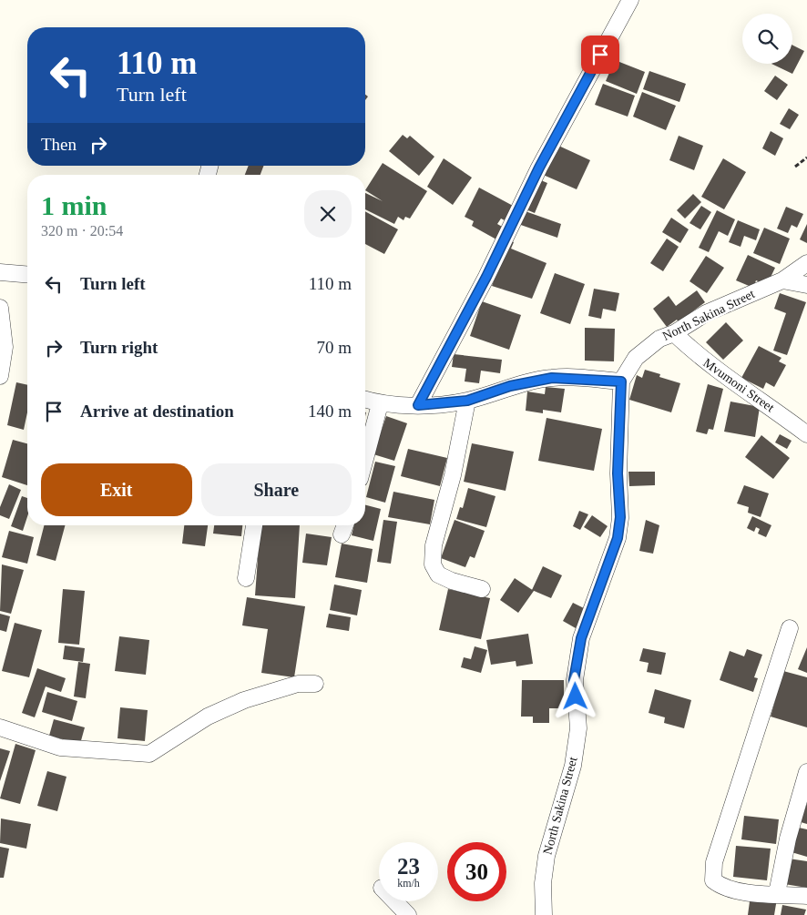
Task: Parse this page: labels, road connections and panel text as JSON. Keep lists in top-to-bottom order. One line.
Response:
{"streets":{"street":["North Sakina Street","Mvumoni Street"]},"crossings":[["North Sakina Street","Mvumoni Street"]],"page":{"turn":["110 m","Turn left"],"then":"Then","heading":["1 min","320 m · 20:54"],"list":[{"name":"Turn left","value":"110 m"},{"name":"Turn right","value":"70 m"},{"name":"Arrive at destination","value":"140 m"}],"buttons":["Exit","Share"],"speed":"23 km/h","limit":"30"}}
